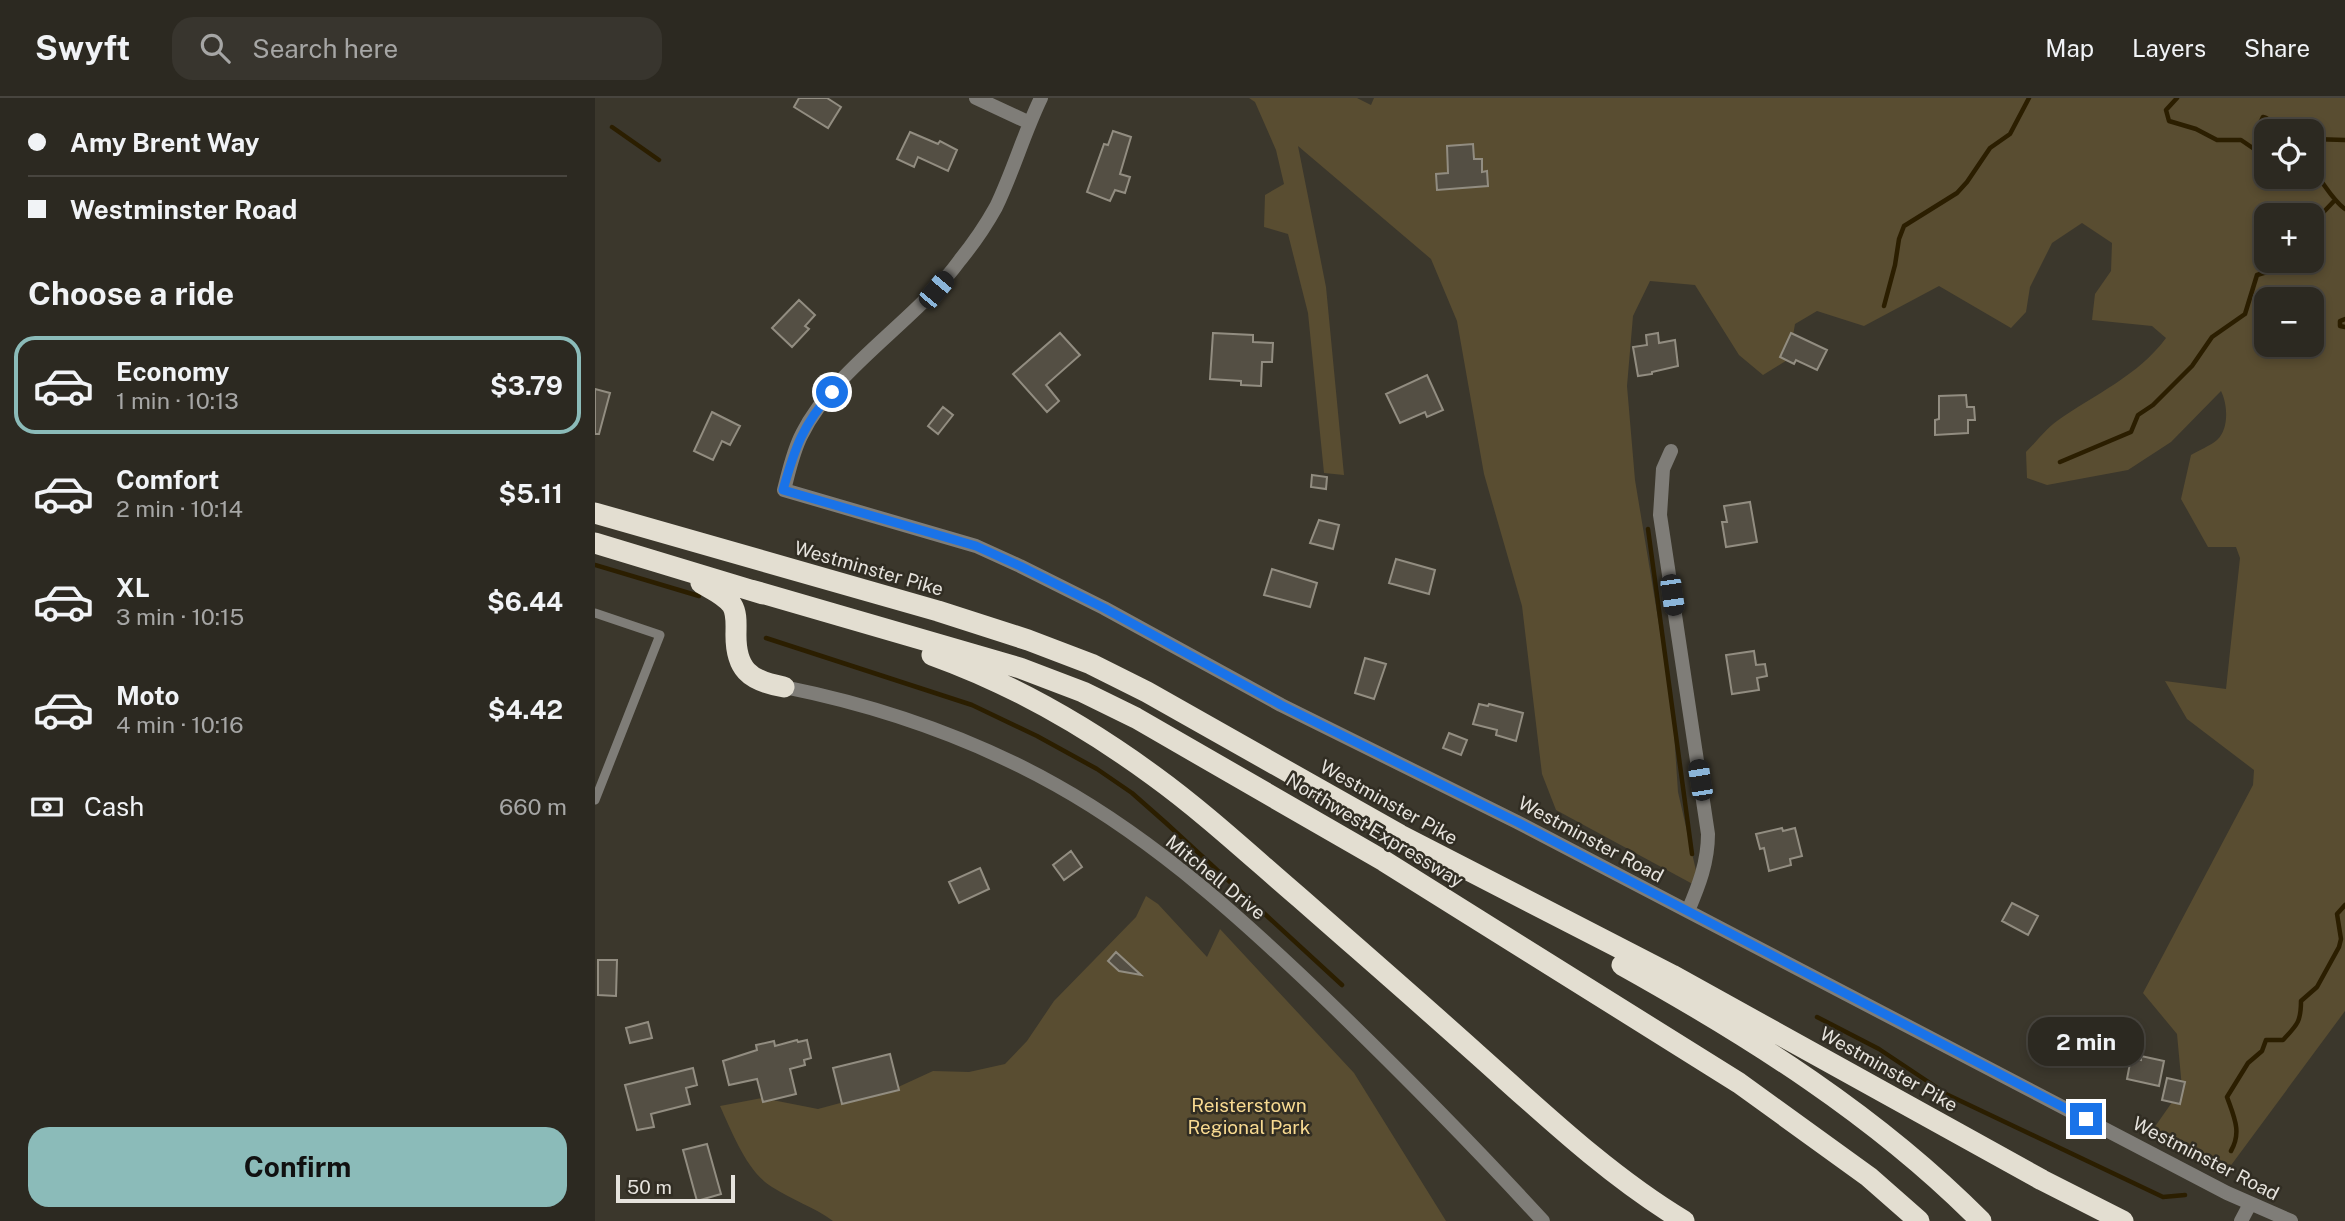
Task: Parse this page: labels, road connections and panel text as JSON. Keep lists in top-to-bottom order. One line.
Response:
{"streets":{"highway":["Westminster Pike","Northwest Expressway"],"street":["Westminster Road","Mitchell Drive"]},"crossings":[["Westminster Pike","Northwest Expressway"]],"parks":["Reisterstown Regional Park"],"scale_bar":"50 m","page":{"header":"Swyft","search":"Search here","nav":["Map","Layers","Share"],"banner":["Amy Brent Way","Westminster Road"],"map_buttons":["+","−"],"heading":"Choose a ride","list":[{"name":"Economy","note":"1 min · 10:13","value":"$3.79"},{"name":"Comfort","note":"2 min · 10:14","value":"$5.11"},{"name":"XL","note":"3 min · 10:15","value":"$6.44"},{"name":"Moto","note":"4 min · 10:16","value":"$4.42"}],"pay":["Cash","660 m"],"bubble":"2 min","buttons":"Confirm","scale":"50 m"}}
